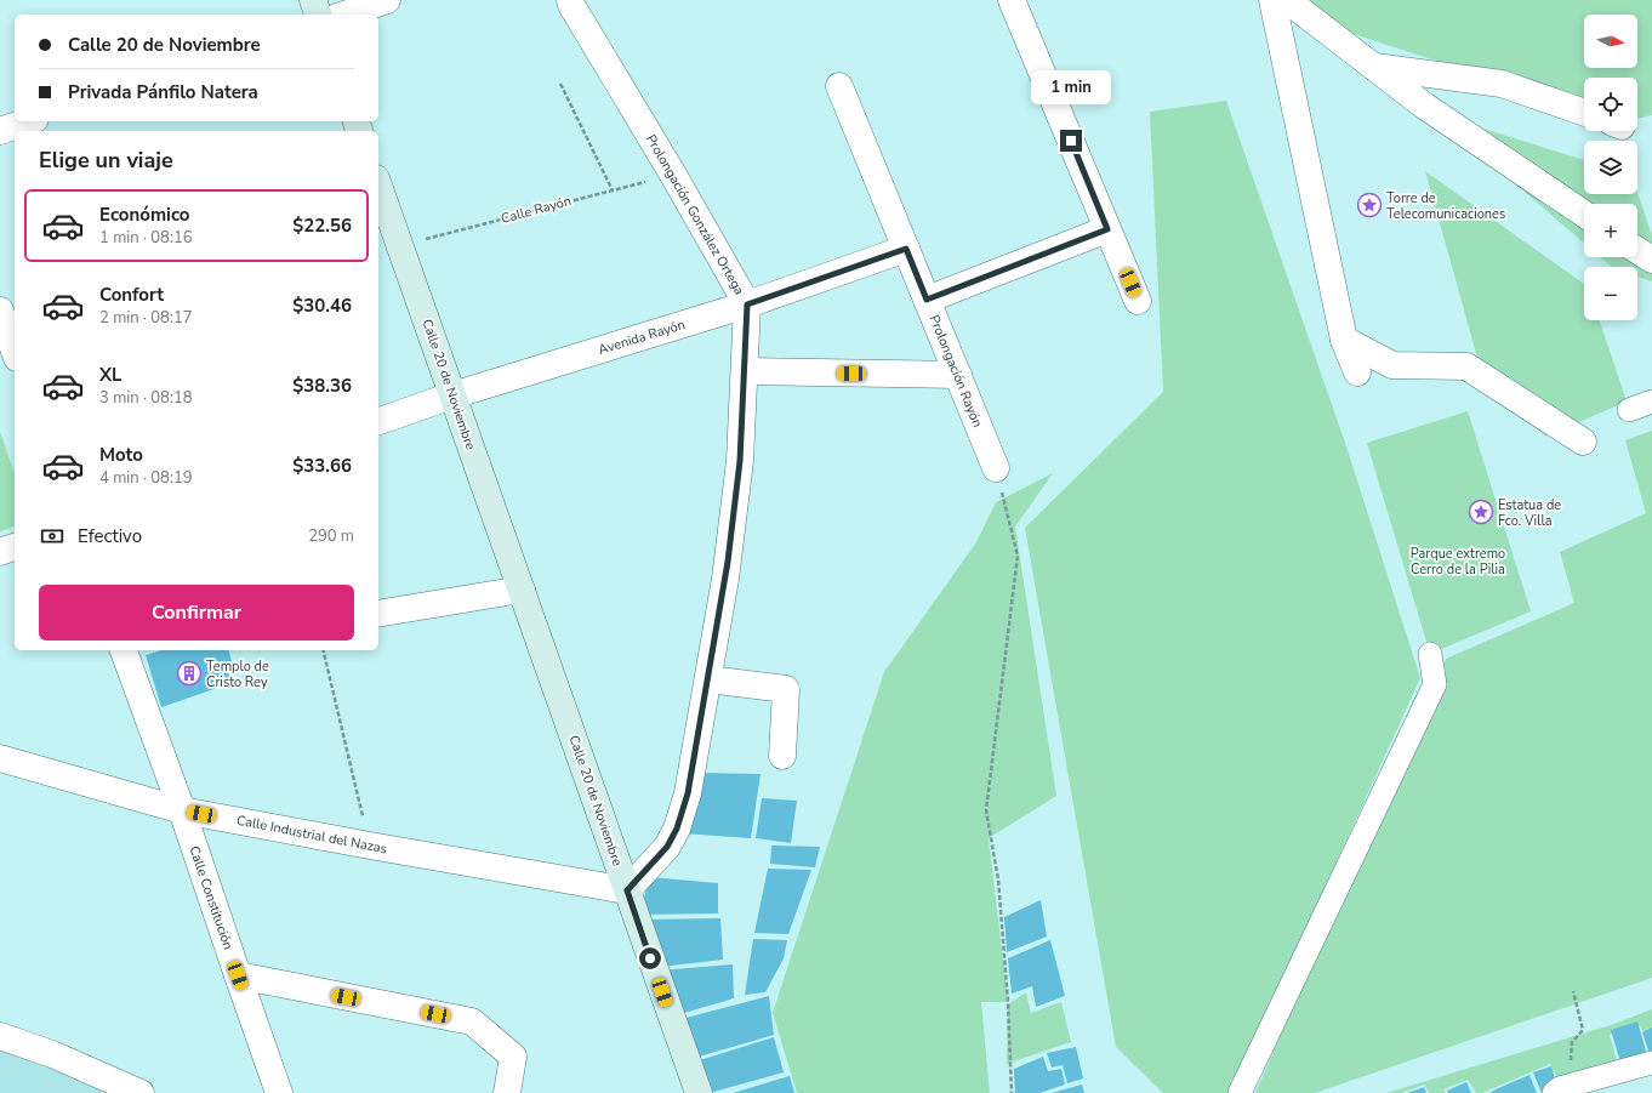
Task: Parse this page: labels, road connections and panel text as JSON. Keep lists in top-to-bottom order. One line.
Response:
{"streets":{"main road":["Calle 20 de Noviembre"],"street":["Prolongación González Ortega","Avenida Rayón","Prolongación Rayón","Calle Industrial del Nazas","Calle Constitución"],"path":["Calle Rayón"]},"crossings":[["Calle Rayón","Prolongación González Ortega"],["Calle Rayón","Calle 20 de Noviembre"],["Prolongación González Ortega","Avenida Rayón"],["Prolongación González Ortega","Calle 20 de Noviembre"],["Prolongación González Ortega","Calle Industrial del Nazas"],["Avenida Rayón","Prolongación Rayón"],["Avenida Rayón","Calle 20 de Noviembre"],["Calle 20 de Noviembre","Calle Industrial del Nazas"],["Calle Industrial del Nazas","Calle Constitución"]],"parks":["Parque extremo Cerro de la Pilia"],"places":{"place":["Torre de Telecomunicaciones","Estatua de Fco. Villa"],"building":["Templo de Cristo Rey"]},"north":"right","page":{"map_buttons":["+","−"],"banner":["Calle 20 de Noviembre","Privada Pánfilo Natera"],"bubble":"1 min","heading":"Elige un viaje","list":[{"name":"Económico","note":"1 min · 08:16","value":"$22.56"},{"name":"Confort","note":"2 min · 08:17","value":"$30.46"},{"name":"XL","note":"3 min · 08:18","value":"$38.36"},{"name":"Moto","note":"4 min · 08:19","value":"$33.66"}],"pay":["Efectivo","290 m"],"buttons":"Confirmar"}}
